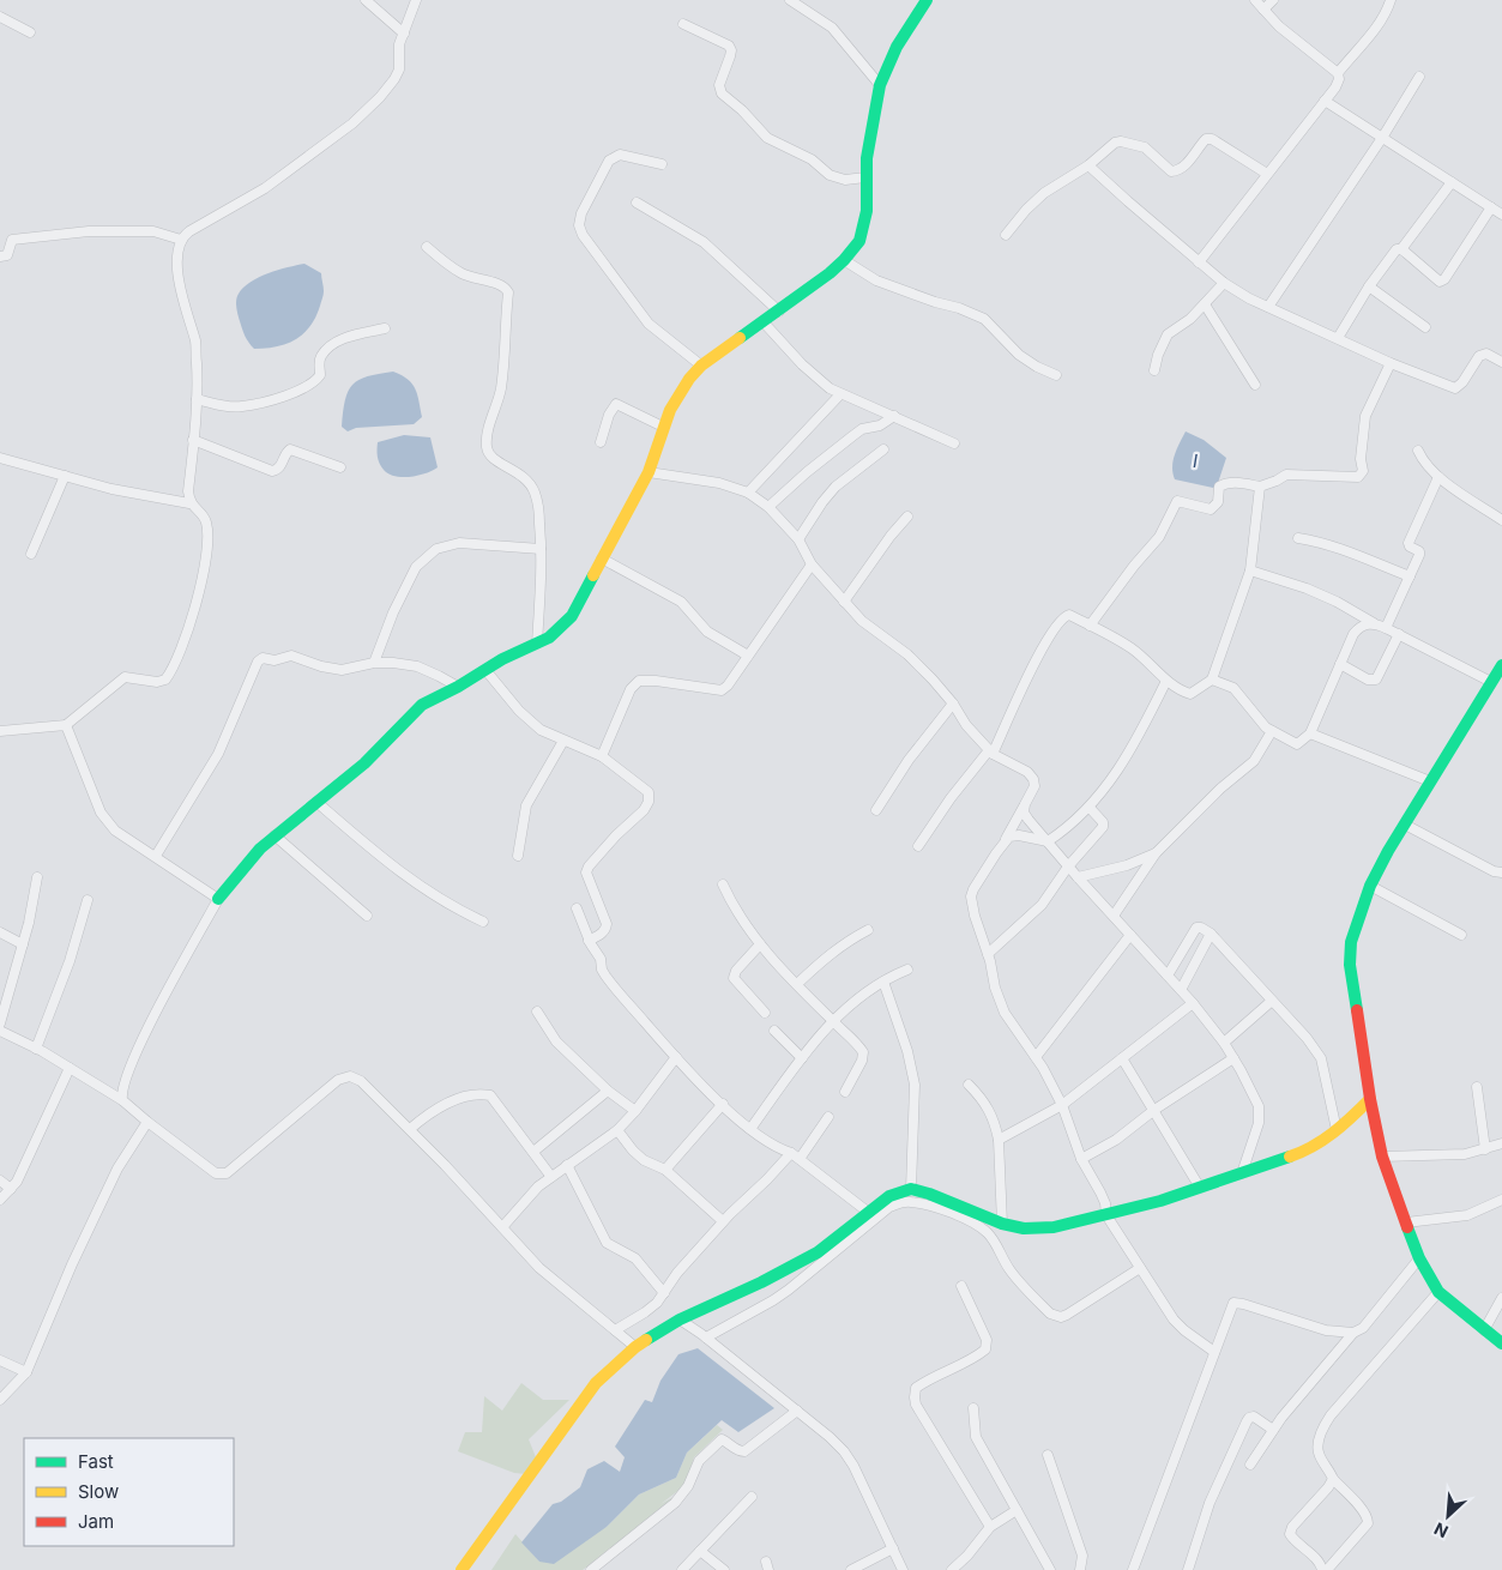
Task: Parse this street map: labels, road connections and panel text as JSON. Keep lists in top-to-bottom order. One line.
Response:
{"water":["I"],"legend":["Fast","Slow","Jam"],"north":"bottom left"}
